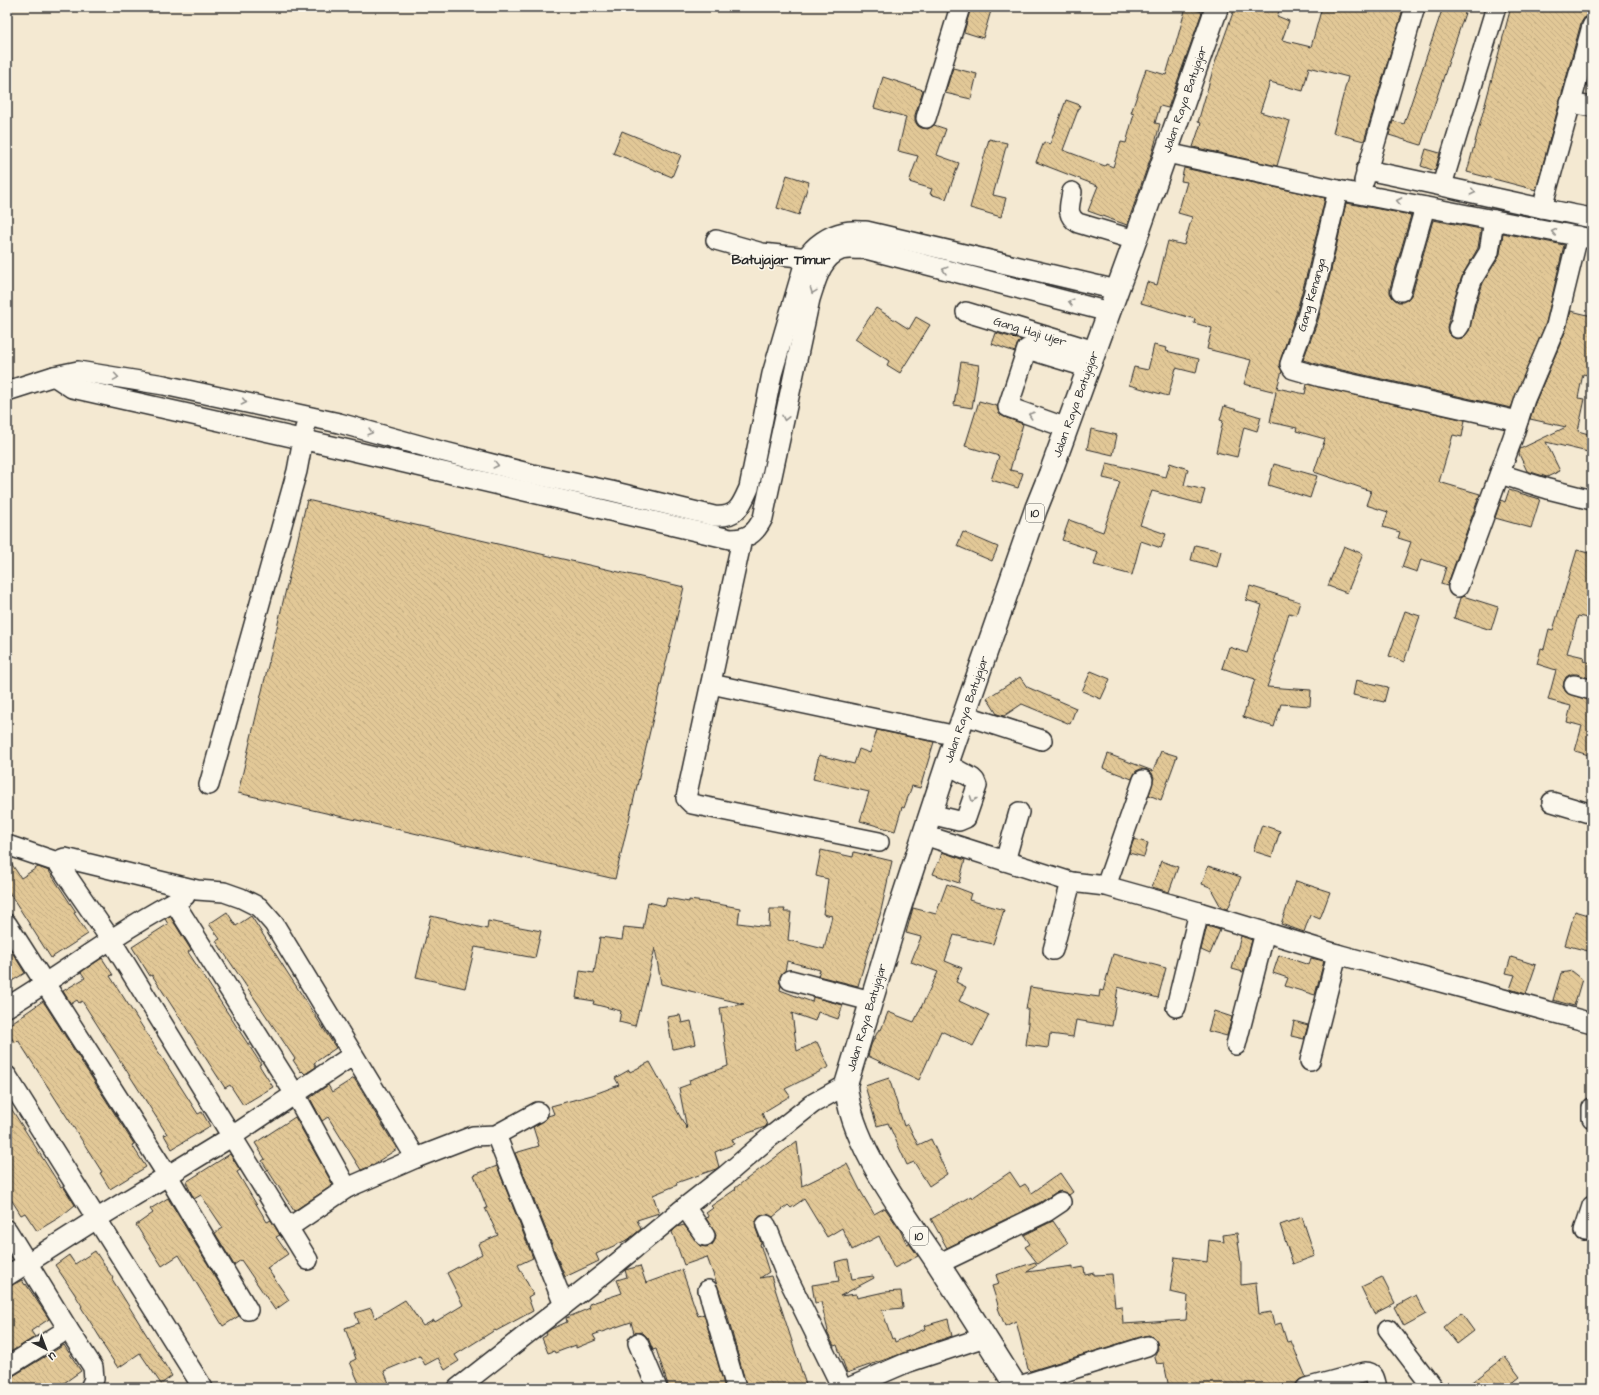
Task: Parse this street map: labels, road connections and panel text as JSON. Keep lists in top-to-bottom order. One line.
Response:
{"streets":{"highway":["Jalan Raya Batujajar","10"],"street":["Gang Kenanga","Gang Haji Ujer"]},"crossings":[["Jalan Raya Batujajar","Gang Haji Ujer"]],"districts":["Batujajar Timur"],"north":"bottom right"}
